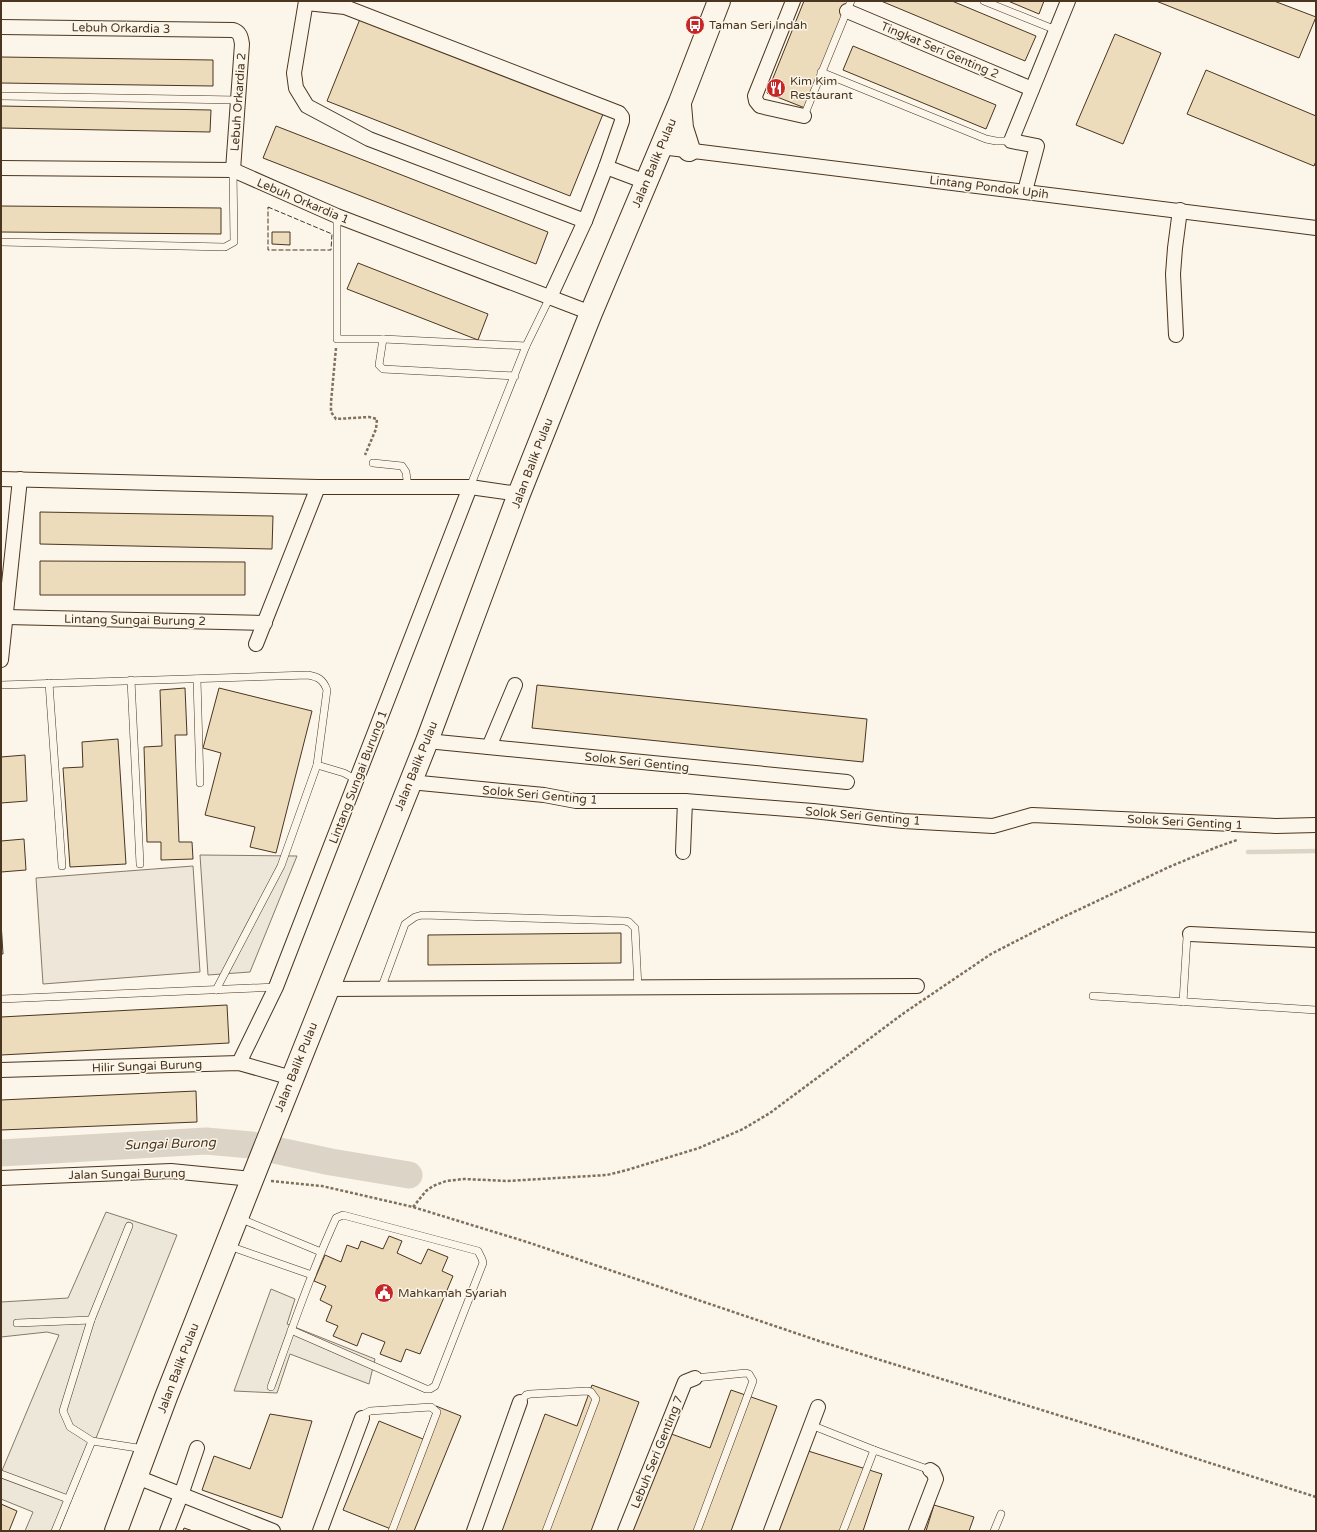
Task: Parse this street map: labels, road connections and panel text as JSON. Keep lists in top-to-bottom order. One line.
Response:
{"streets":{"main road":["Jalan Balik Pulau"],"street":["Lebuh Orkardia 3","Tingkat Seri Genting 2","Lebuh Orkardia 2","Lintang Pondok Upih","Lebuh Orkardia 1","Lintang Sungai Burung 2","Solok Seri Genting","Lintang Sungai Burung 1","Solok Seri Genting 1","Hilir Sungai Burung","Jalan Sungai Burung","Lebuh Seri Genting 7"]},"crossings":[["Lebuh Orkardia 3","Lebuh Orkardia 2"],["Lebuh Orkardia 2","Lebuh Orkardia 1"],["Jalan Balik Pulau","Lintang Pondok Upih"],["Jalan Balik Pulau","Lebuh Orkardia 1"],["Jalan Balik Pulau","Solok Seri Genting"],["Jalan Balik Pulau","Solok Seri Genting 1"],["Jalan Balik Pulau","Hilir Sungai Burung"],["Jalan Balik Pulau","Jalan Sungai Burung"],["Lintang Sungai Burung 1","Hilir Sungai Burung"]],"water":["Sungai Burong"],"places":{"bus stop":["Taman Seri Indah"],"restaurant":["Kim Kim Restaurant"],"public building":["Mahkamah Syariah"]}}
